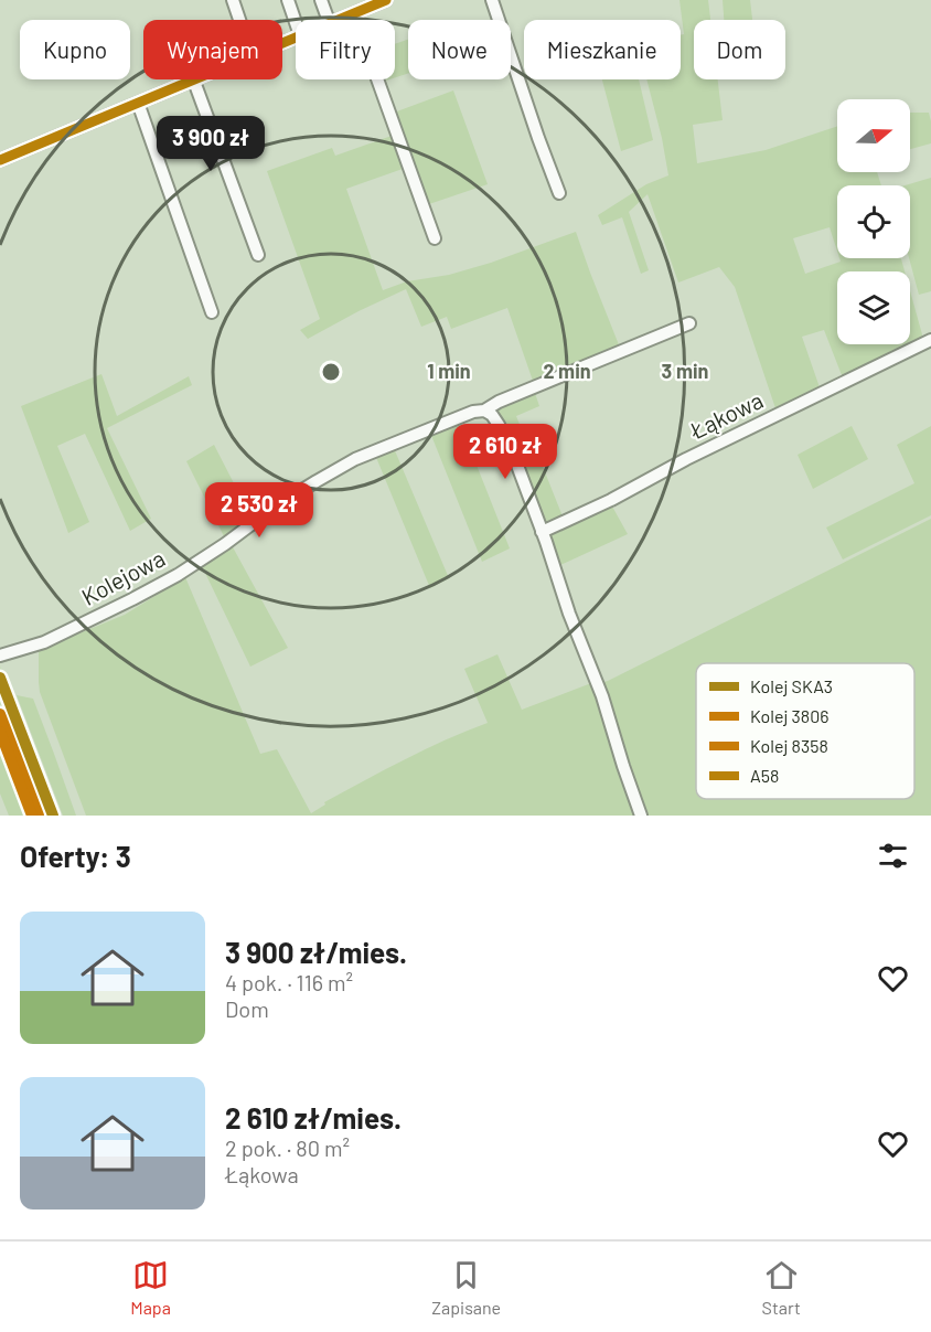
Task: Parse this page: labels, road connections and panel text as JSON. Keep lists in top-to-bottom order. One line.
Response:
{"streets":{"street":["Łąkowa","Kolejowa"]},"lines":["transit line A58","rail line SKA3","rail line 3806","rail line 8358"],"legend":["Kolej SKA3","Kolej 3806","Kolej 8358","A58"],"north":"right","page":{"chip":["Kupno","Wynajem","Filtry","Nowe","Mieszkanie","Dom"],"price":["3 900 zł","2 610 zł","2 530 zł"],"heading":"Oferty: 3","list":[{"name":"3 900 zł/mies.","note":"4 pok. · 116 m² · Dom"},{"name":"2 610 zł/mies.","note":"2 pok. · 80 m² · Łąkowa"}],"tabs":["Mapa","Zapisane","Start"]},"rings":["1 min","2 min","3 min"]}
